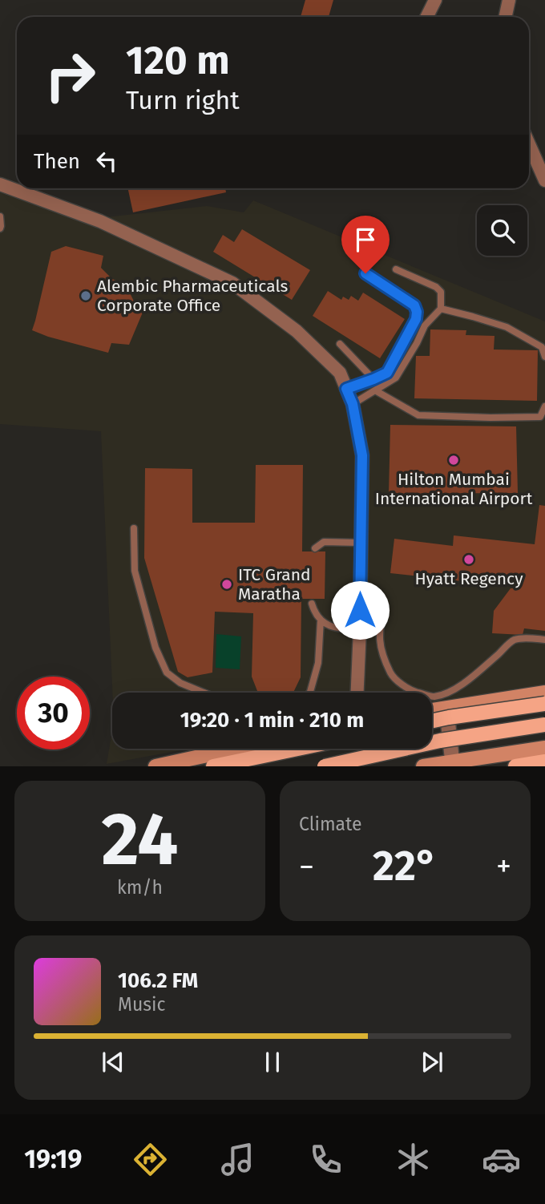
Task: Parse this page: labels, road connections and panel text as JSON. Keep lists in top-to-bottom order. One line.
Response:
{"places":["Alembic Pharmaceuticals Corporate Office","Hilton Mumbai International Airport","Hyatt Regency","ITC Grand Maratha"],"page":{"turn":["120 m","Turn right"],"then":"Then","limit":"30","trip":"19:20 · 1 min · 210 m","tile":[["24","km/h"],"Climate"],"heat":["−","22°","+"],"song":["106.2 FM","Music"],"tabs":"19:19"}}
